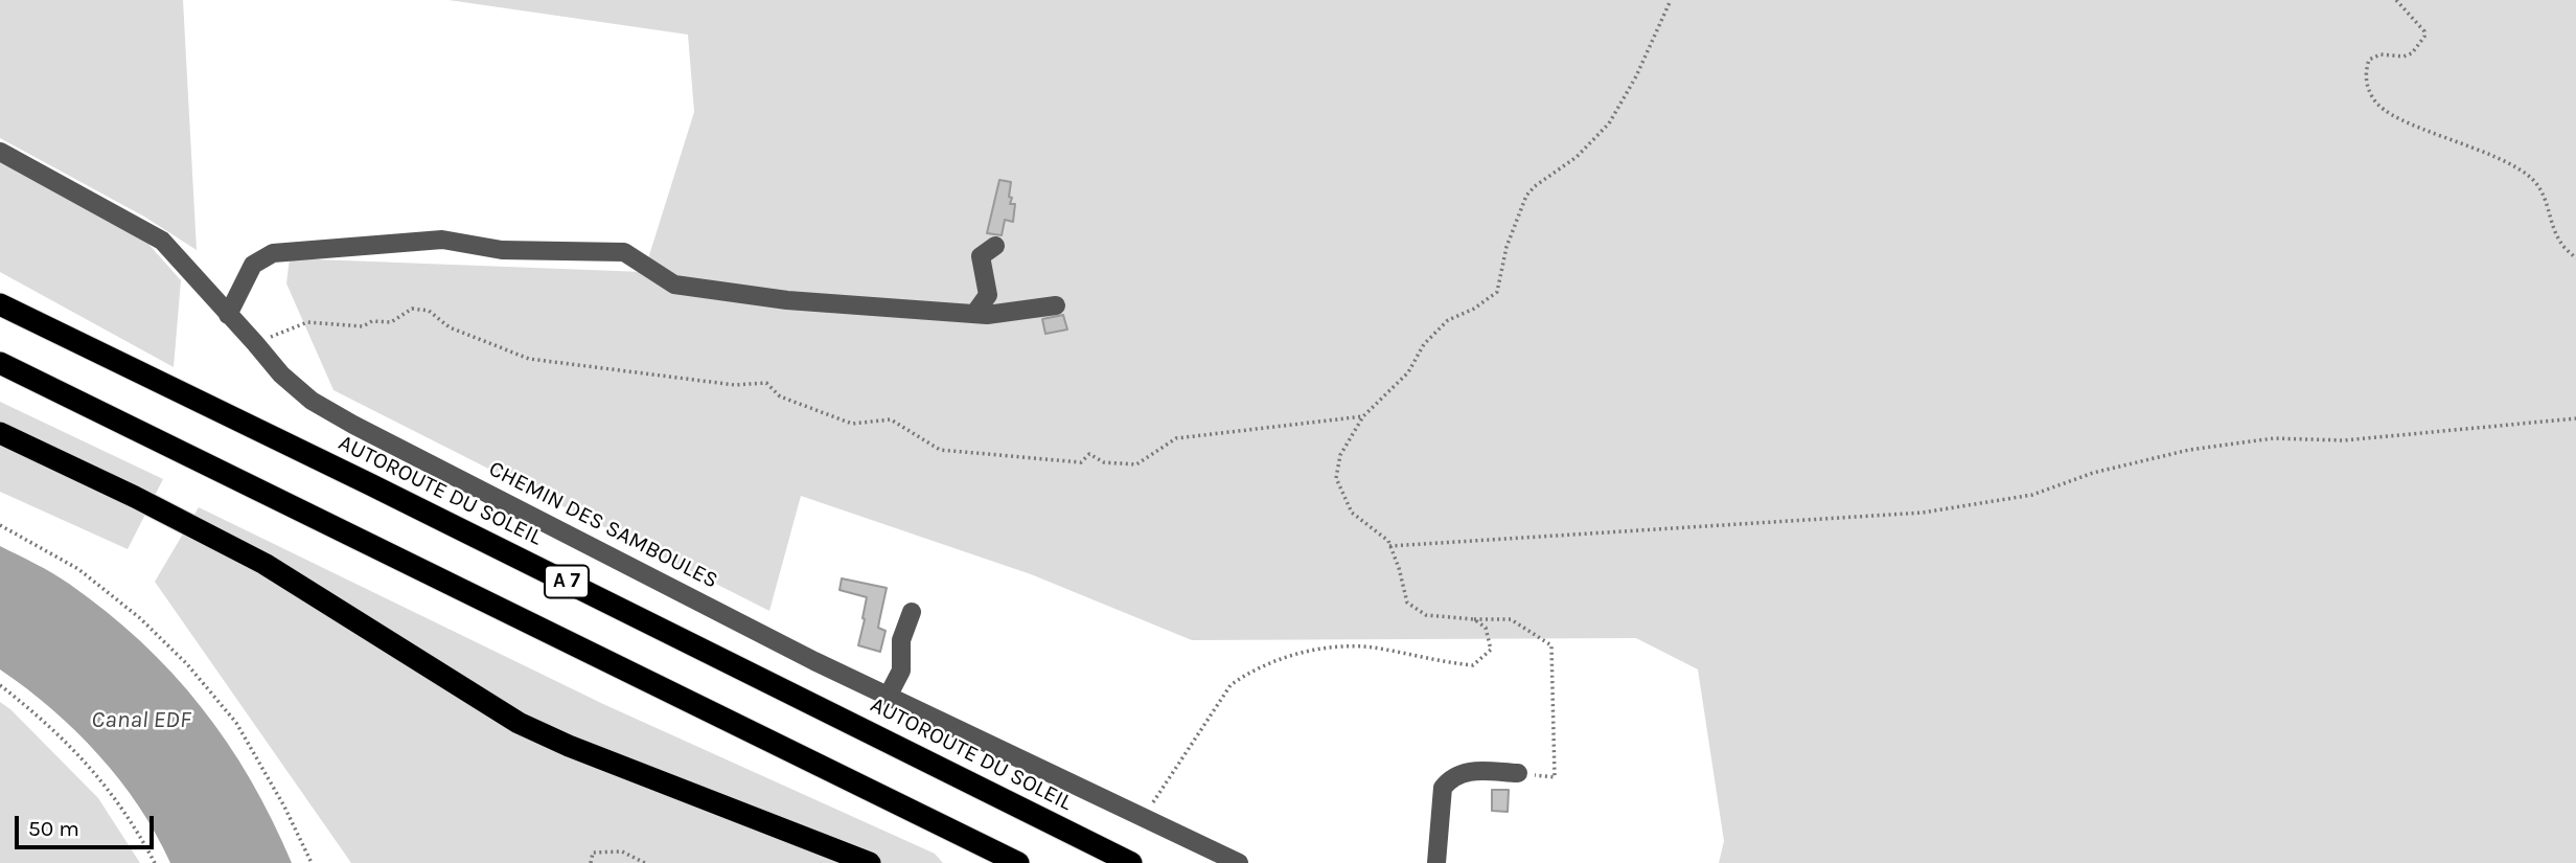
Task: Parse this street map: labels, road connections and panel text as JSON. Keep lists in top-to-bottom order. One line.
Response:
{"streets":{"highway":["AUTOROUTE DU SOLEIL","A 7"],"street":["CHEMIN DES SAMBOULES"]},"water":["Canal EDF"],"scale_bar":"50 m"}
